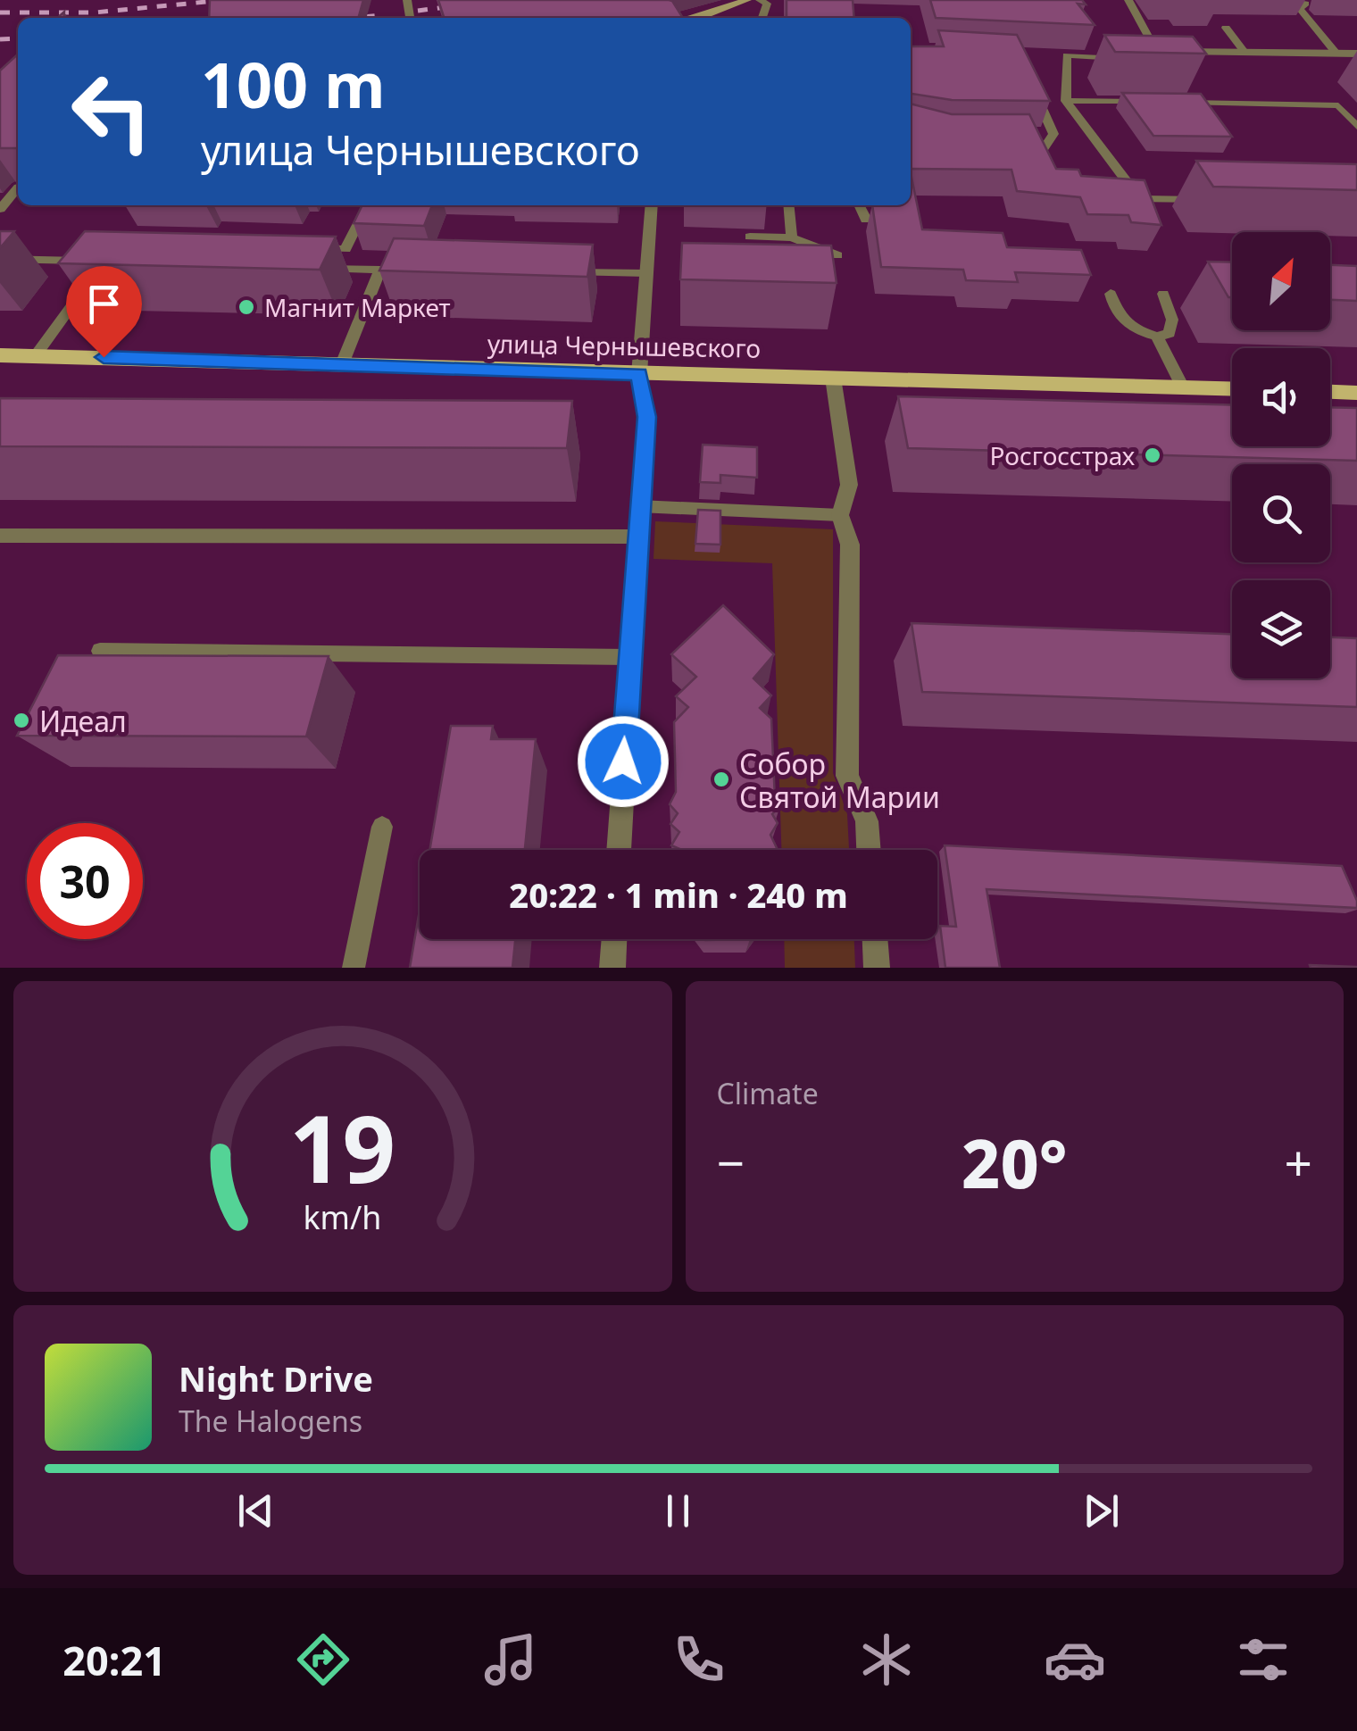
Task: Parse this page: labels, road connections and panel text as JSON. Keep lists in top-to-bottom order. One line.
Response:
{"streets":{"main road":["улица Чернышевского"]},"places":["Магнит Маркет","Росгосстрах","Идеал","Собор Святой Марии"],"north":"top right","page":{"turn":["100 m","улица Чернышевского"],"limit":"30","trip":"20:22 · 1 min · 240 m","tile":"Climate","heat":["−","20°","+"],"song":["Night Drive","The Halogens"],"tabs":"20:21","gauge":["19","km/h"]}}
